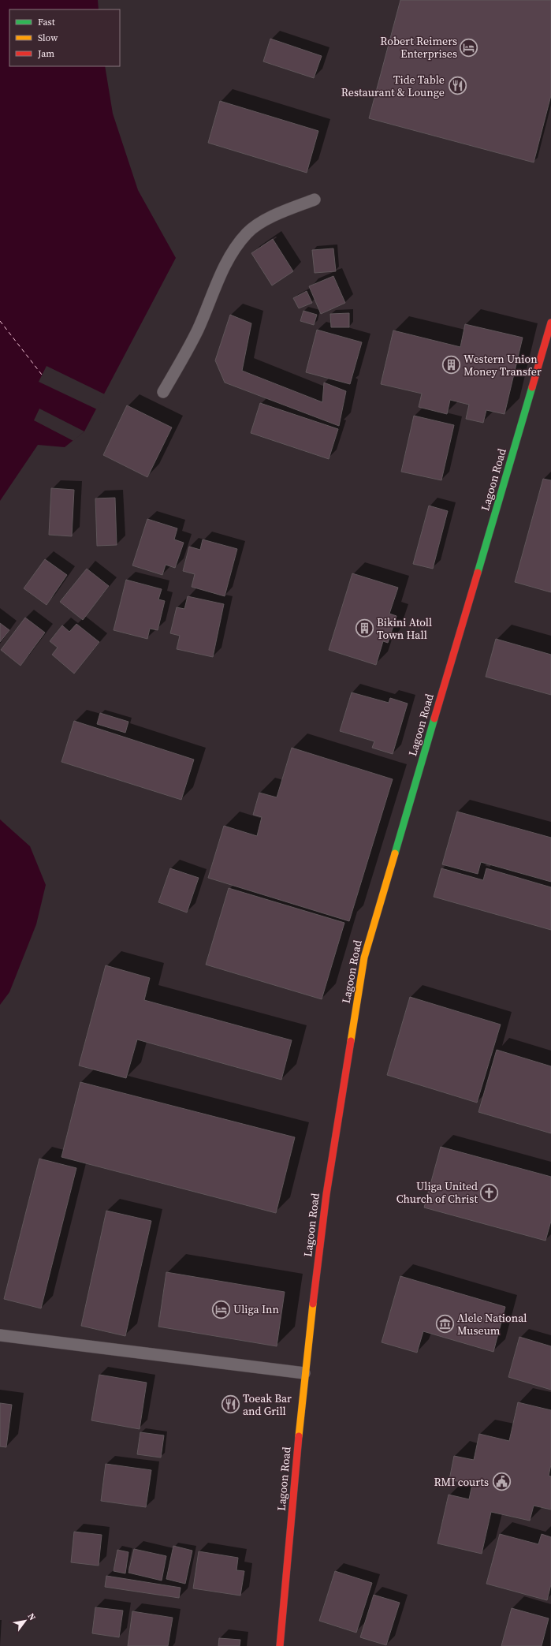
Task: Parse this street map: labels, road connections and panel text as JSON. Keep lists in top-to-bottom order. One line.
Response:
{"streets":{"main road":["Lagoon Road"]},"places":{"hotel":["Robert Reimers Enterprises","Uliga Inn"],"restaurant":["Tide Table Restaurant & Lounge","Toeak Bar and Grill"],"building":["Western Union Money Transfer","Bikini Atoll Town Hall"],"church":["Uliga United Church of Christ"],"museum":["Alele National Museum"],"public building":["RMI courts"]},"legend":["Fast","Slow","Jam"],"north":"top right"}
